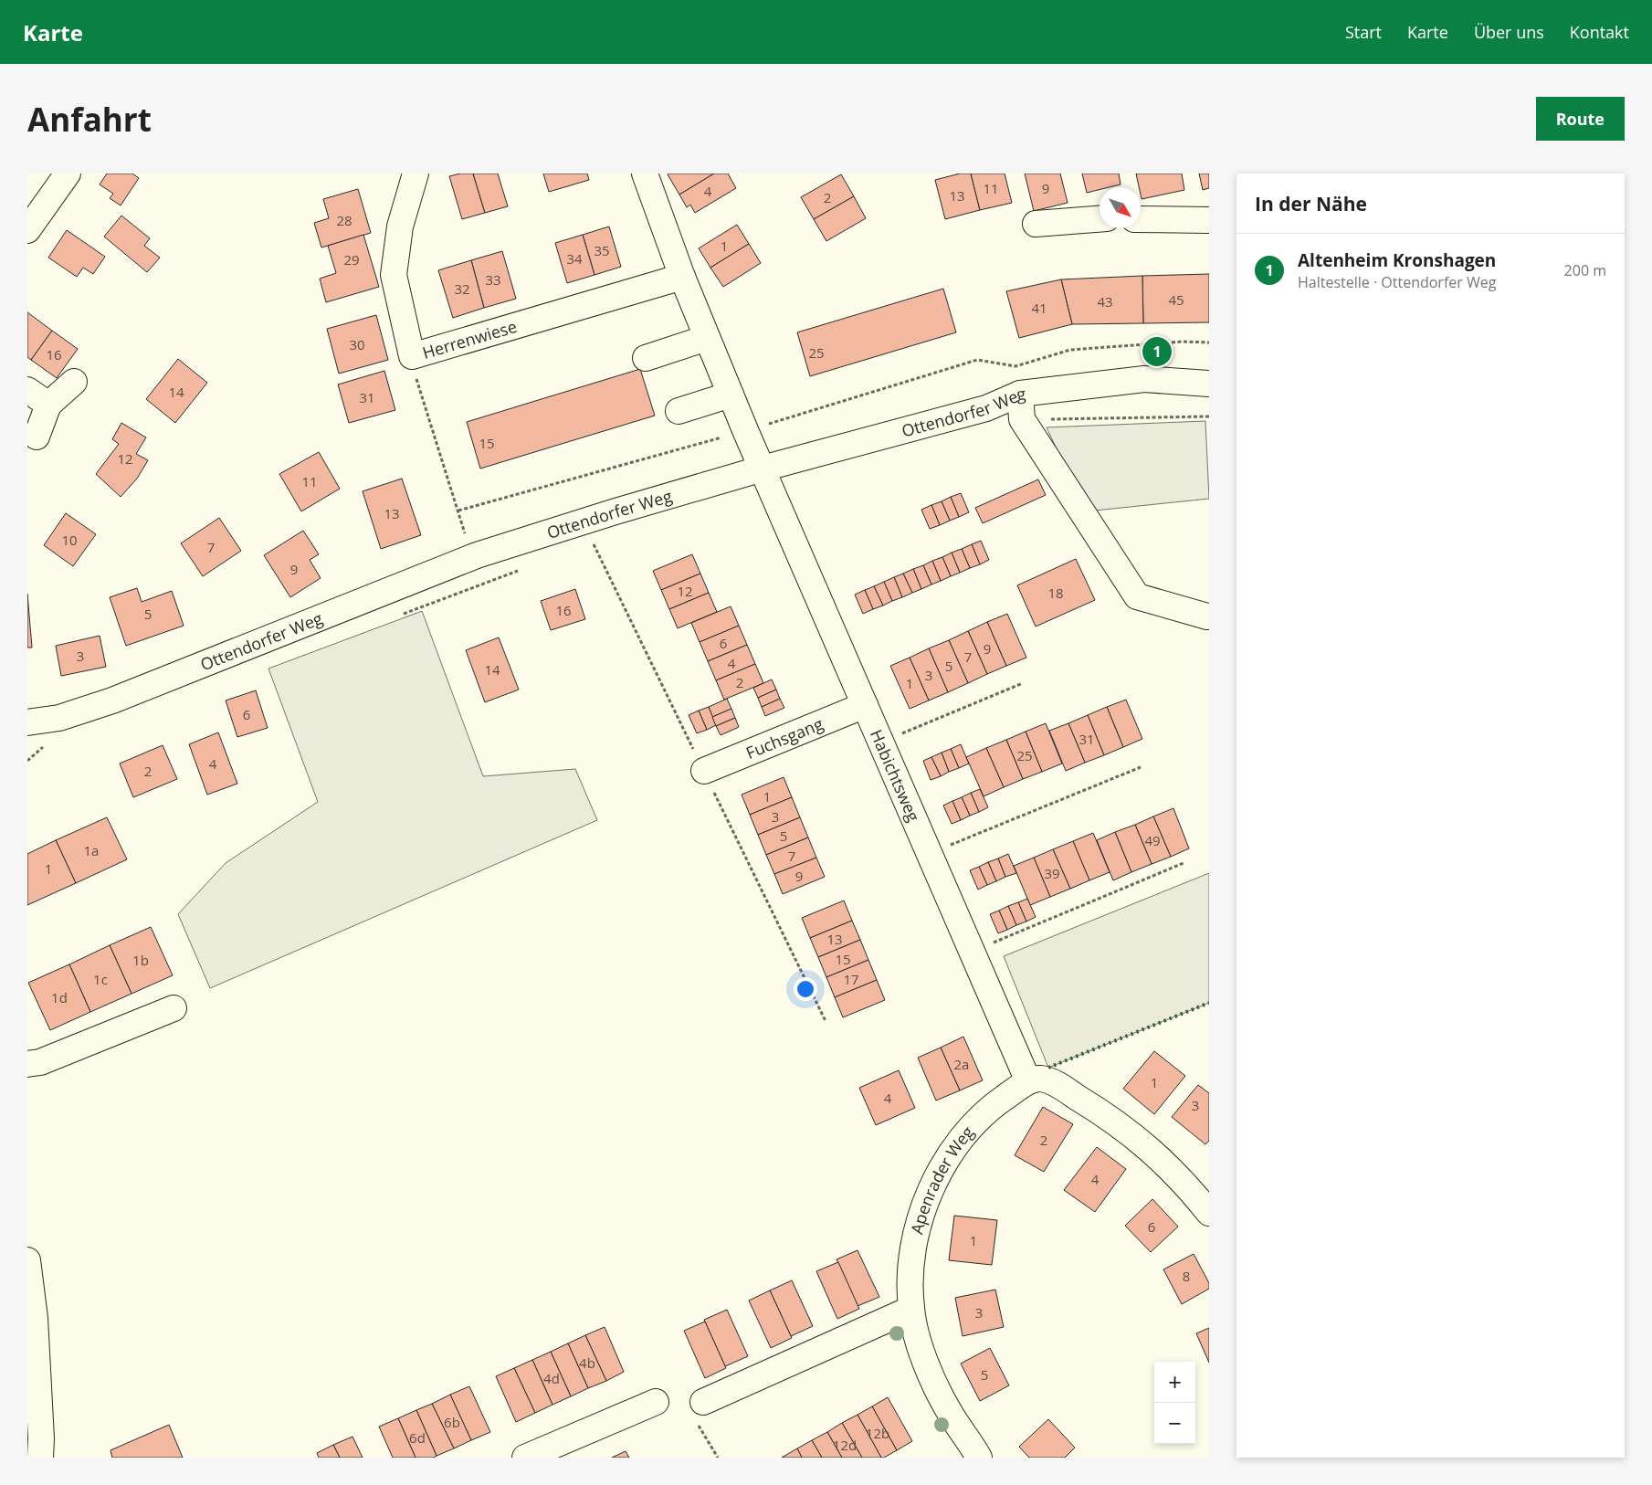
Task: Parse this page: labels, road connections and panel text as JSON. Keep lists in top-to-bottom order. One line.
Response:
{"streets":{"street":["Herrenwiese","Ottendorfer Weg","Fuchsgang","Habichtsweg","Apenrader Weg"]},"crossings":[["Ottendorfer Weg","Habichtsweg"],["Fuchsgang","Habichtsweg"],["Habichtsweg","Apenrader Weg"]],"house_numbers":["11","9","4","13","2","28","1","35","34","29","33","32","45","43","41","30","25","16","14","31","15","12","11","13","10","7","9","12","18","16","5","6","9","3","7","4","5","14","3","2","1","6","31","25","4","2","1","3","5","49","1a","7","1","39","9","13","15","1b","1c","17","1d","2a","1","4","3","2","4","6","1","8","3","4b","5","4d","6b","12b","6d","12d"],"north":"bottom right","page":{"header":"Karte","nav":["Start","Karte","Über uns","Kontakt"],"buttons":"Route","title":"Anfahrt","heading":"In der Nähe","list":[{"mark":"1","name":"Altenheim Kronshagen","note":"Haltestelle · Ottendorfer Weg","value":"200 m"}],"pins":"1","map_buttons":["+","−"]}}
